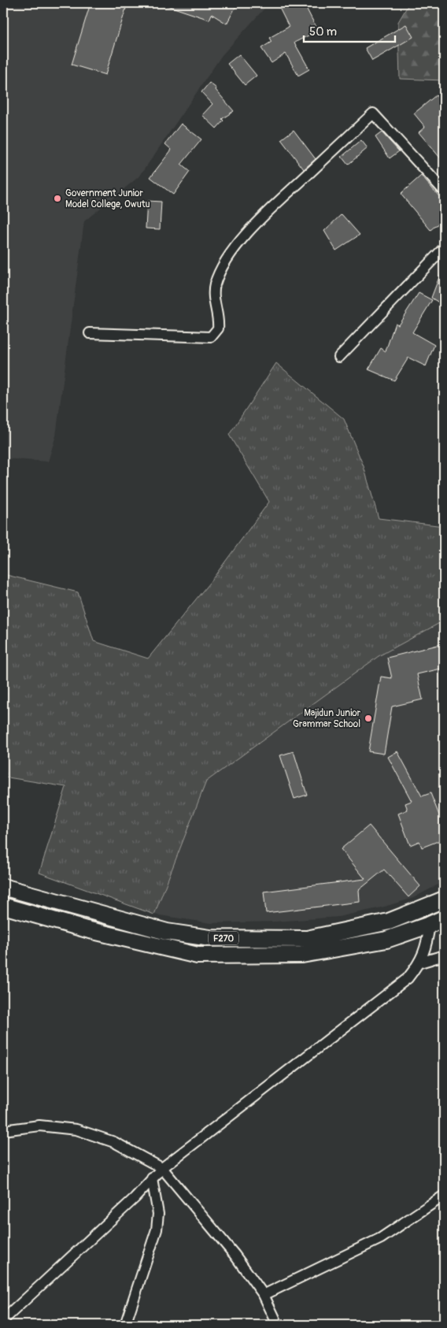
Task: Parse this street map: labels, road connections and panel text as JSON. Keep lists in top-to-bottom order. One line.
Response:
{"streets":{"main road":["F270"]},"places":["Government Junior Model College, Owutu","Majidun Junior Grammar School"],"scale_bar":"50 m"}
